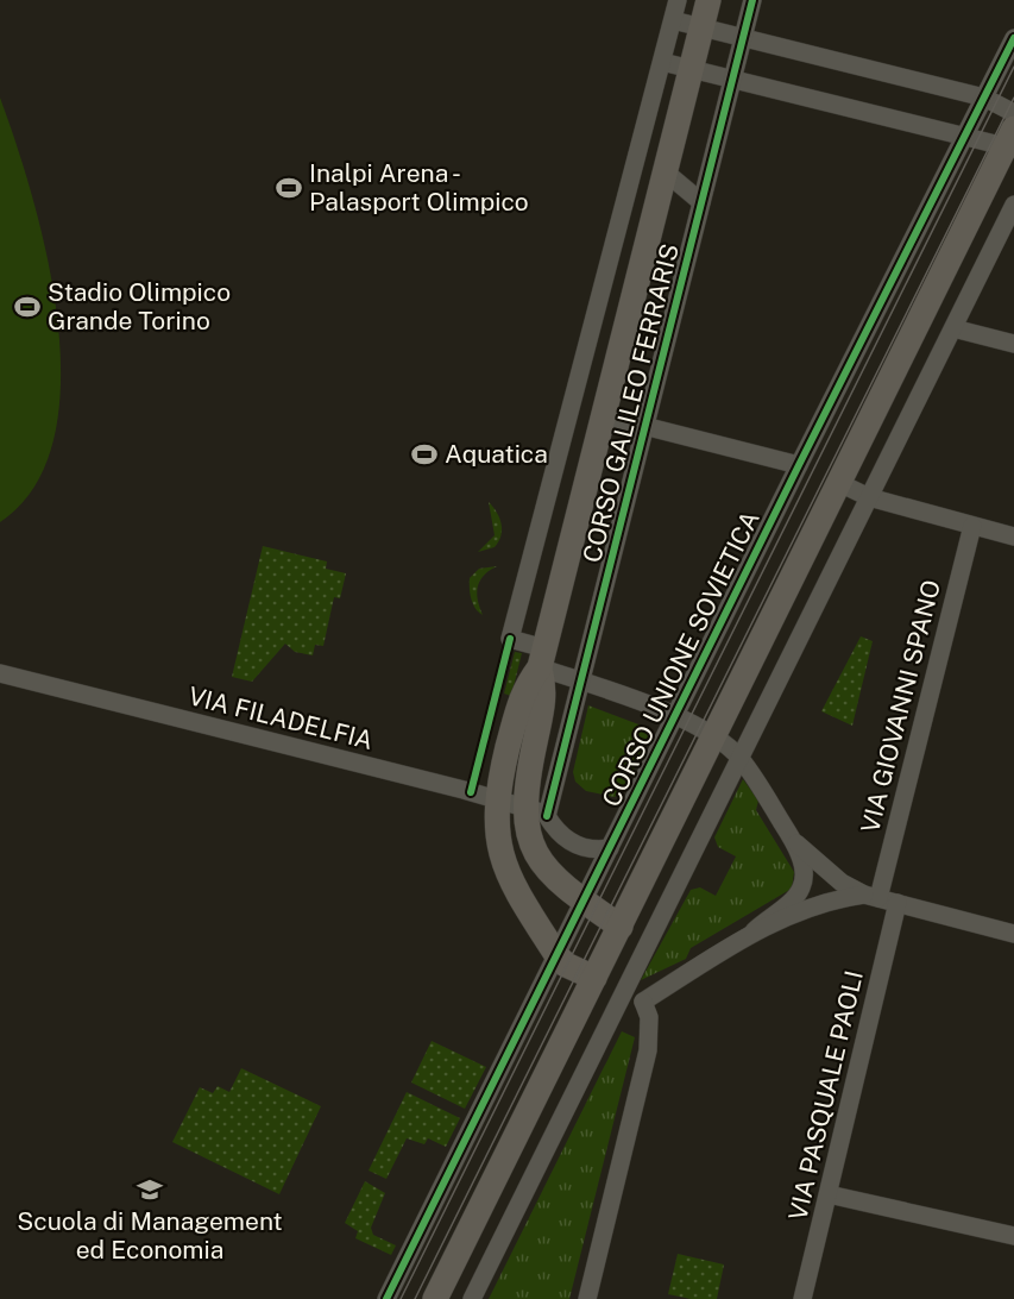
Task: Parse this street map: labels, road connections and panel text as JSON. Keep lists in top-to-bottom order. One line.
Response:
{"streets":{"main road":["CORSO GALILEO FERRARIS"],"street":["CORSO UNIONE SOVIETICA","VIA GIOVANNI SPANO","VIA FILADELFIA","VIA PASQUALE PAOLI"]},"crossings":[["CORSO GALILEO FERRARIS","VIA FILADELFIA"]],"places":{"sports":["Inalpi Arena - Palasport Olimpico","Stadio Olimpico Grande Torino","Aquatica"],"school or university":["Scuola di Management ed Economia"]}}
